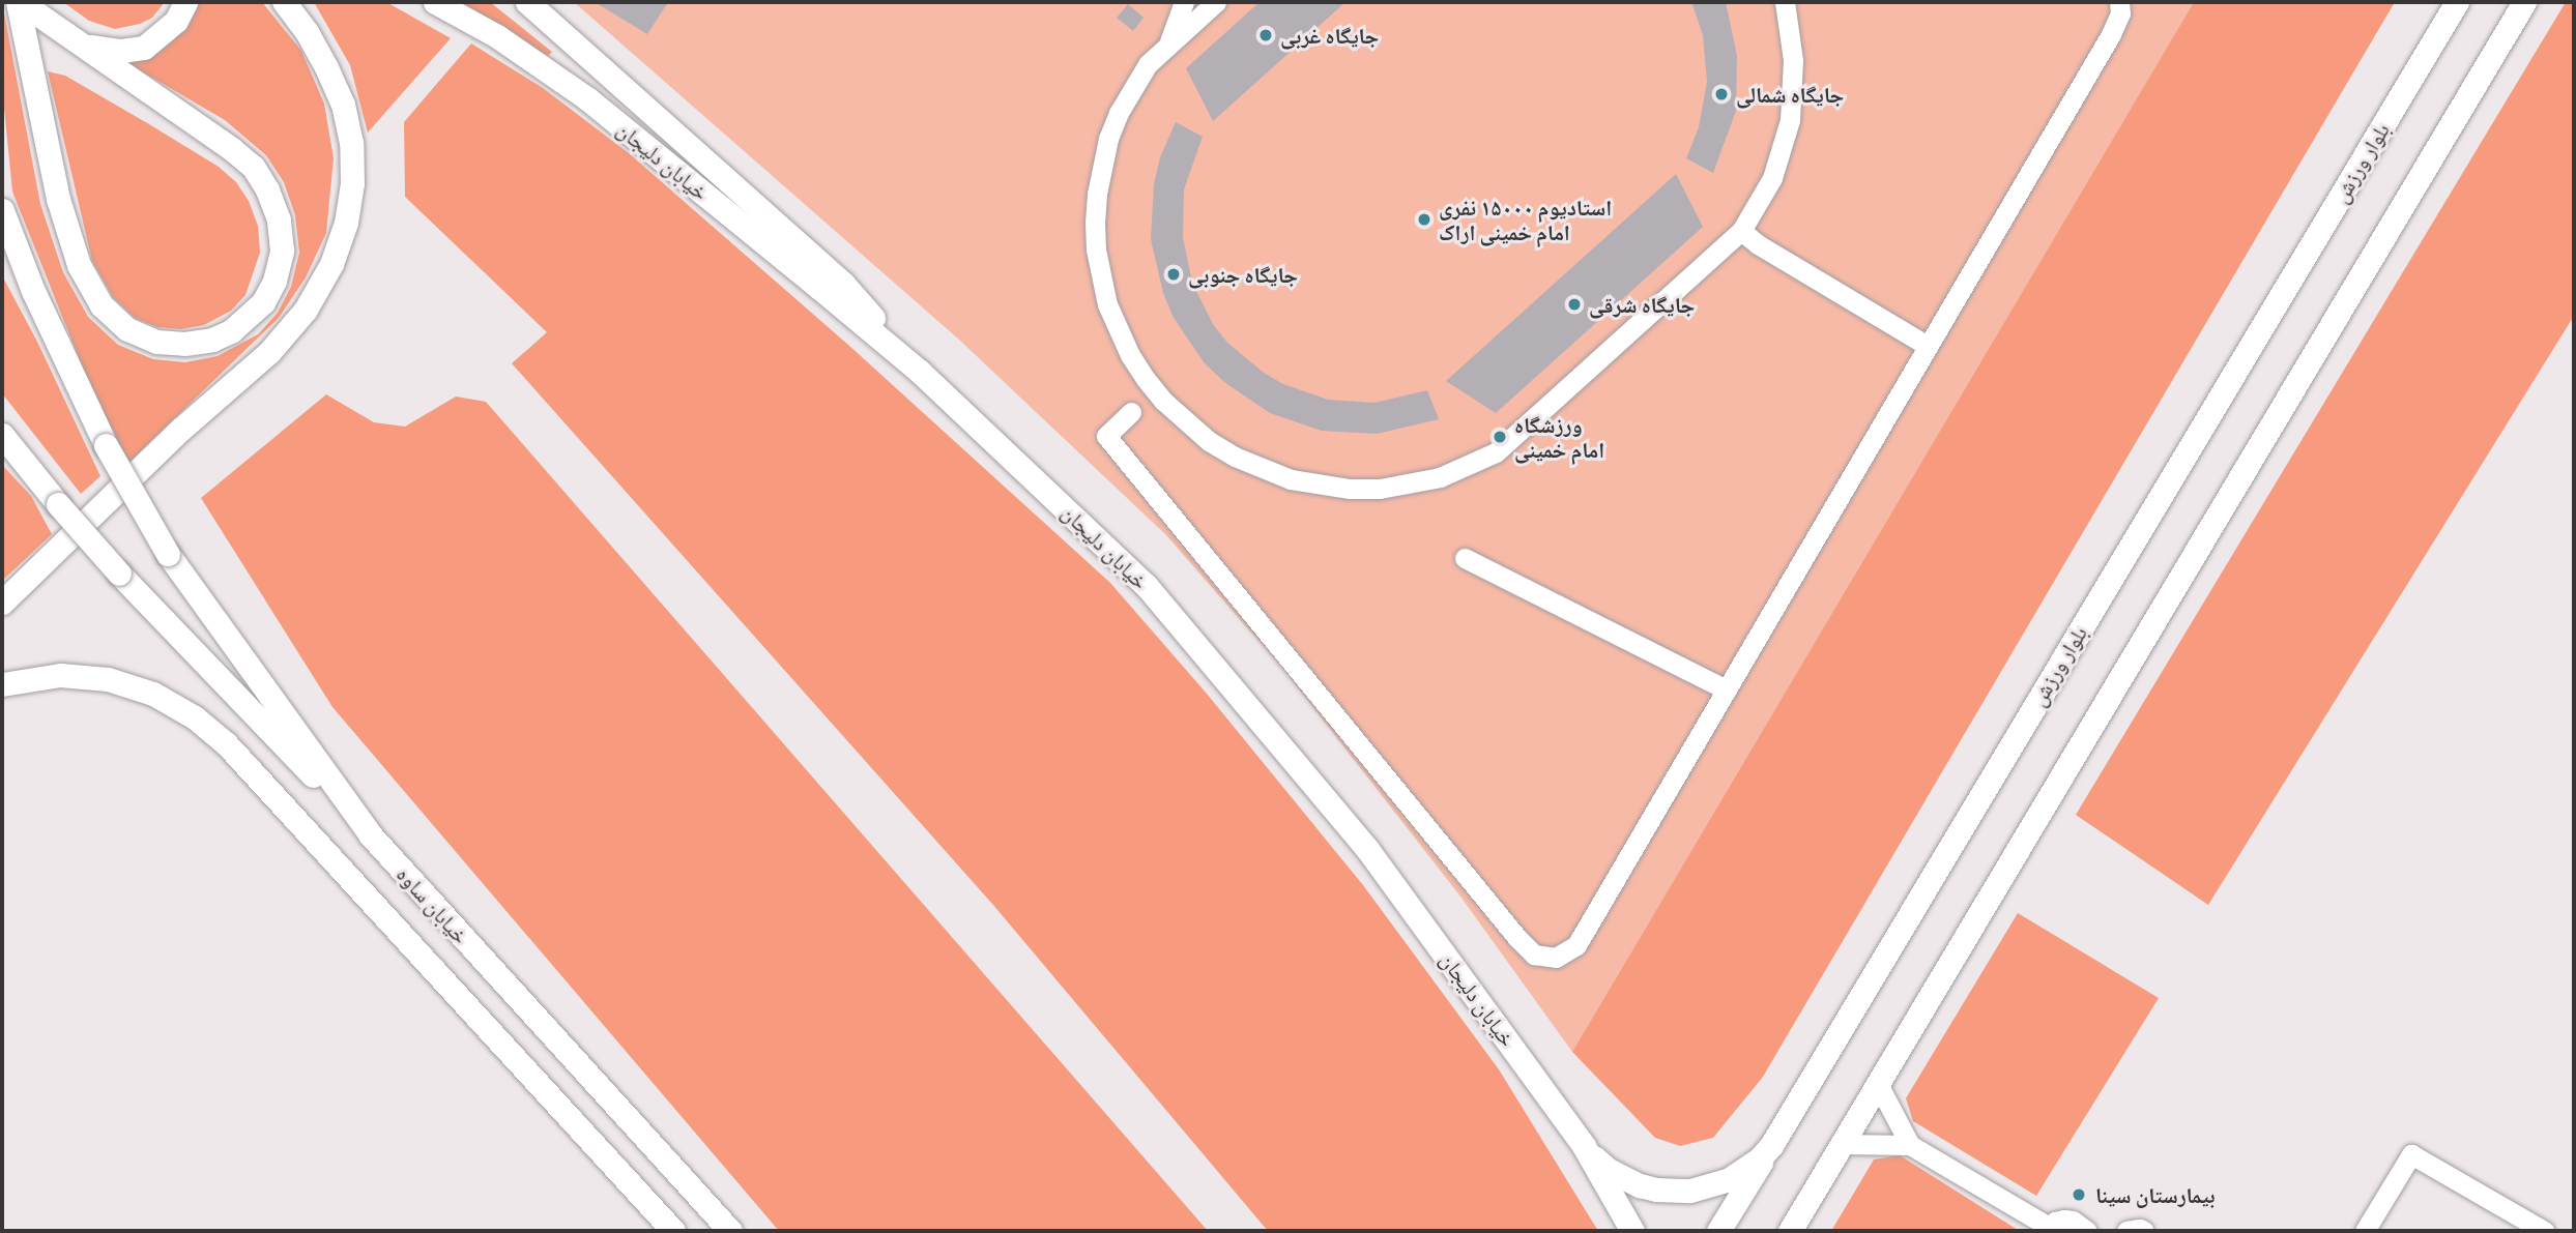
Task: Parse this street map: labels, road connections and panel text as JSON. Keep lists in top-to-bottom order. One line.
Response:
{"streets":{"main road":["خیابان دلیجان","بلوار ورزش","خیابان ساوه"]},"crossings":[["خیابان دلیجان","بلوار ورزش"]],"places":["جایگاه غربی","جایگاه شمالی","استادیوم ۱۵۰۰۰ نفری امام خمینی اراک","جایگاه جنوبی","جایگاه شرقی","ورزشگاه امام خمینی","بیمارستان سینا"]}
